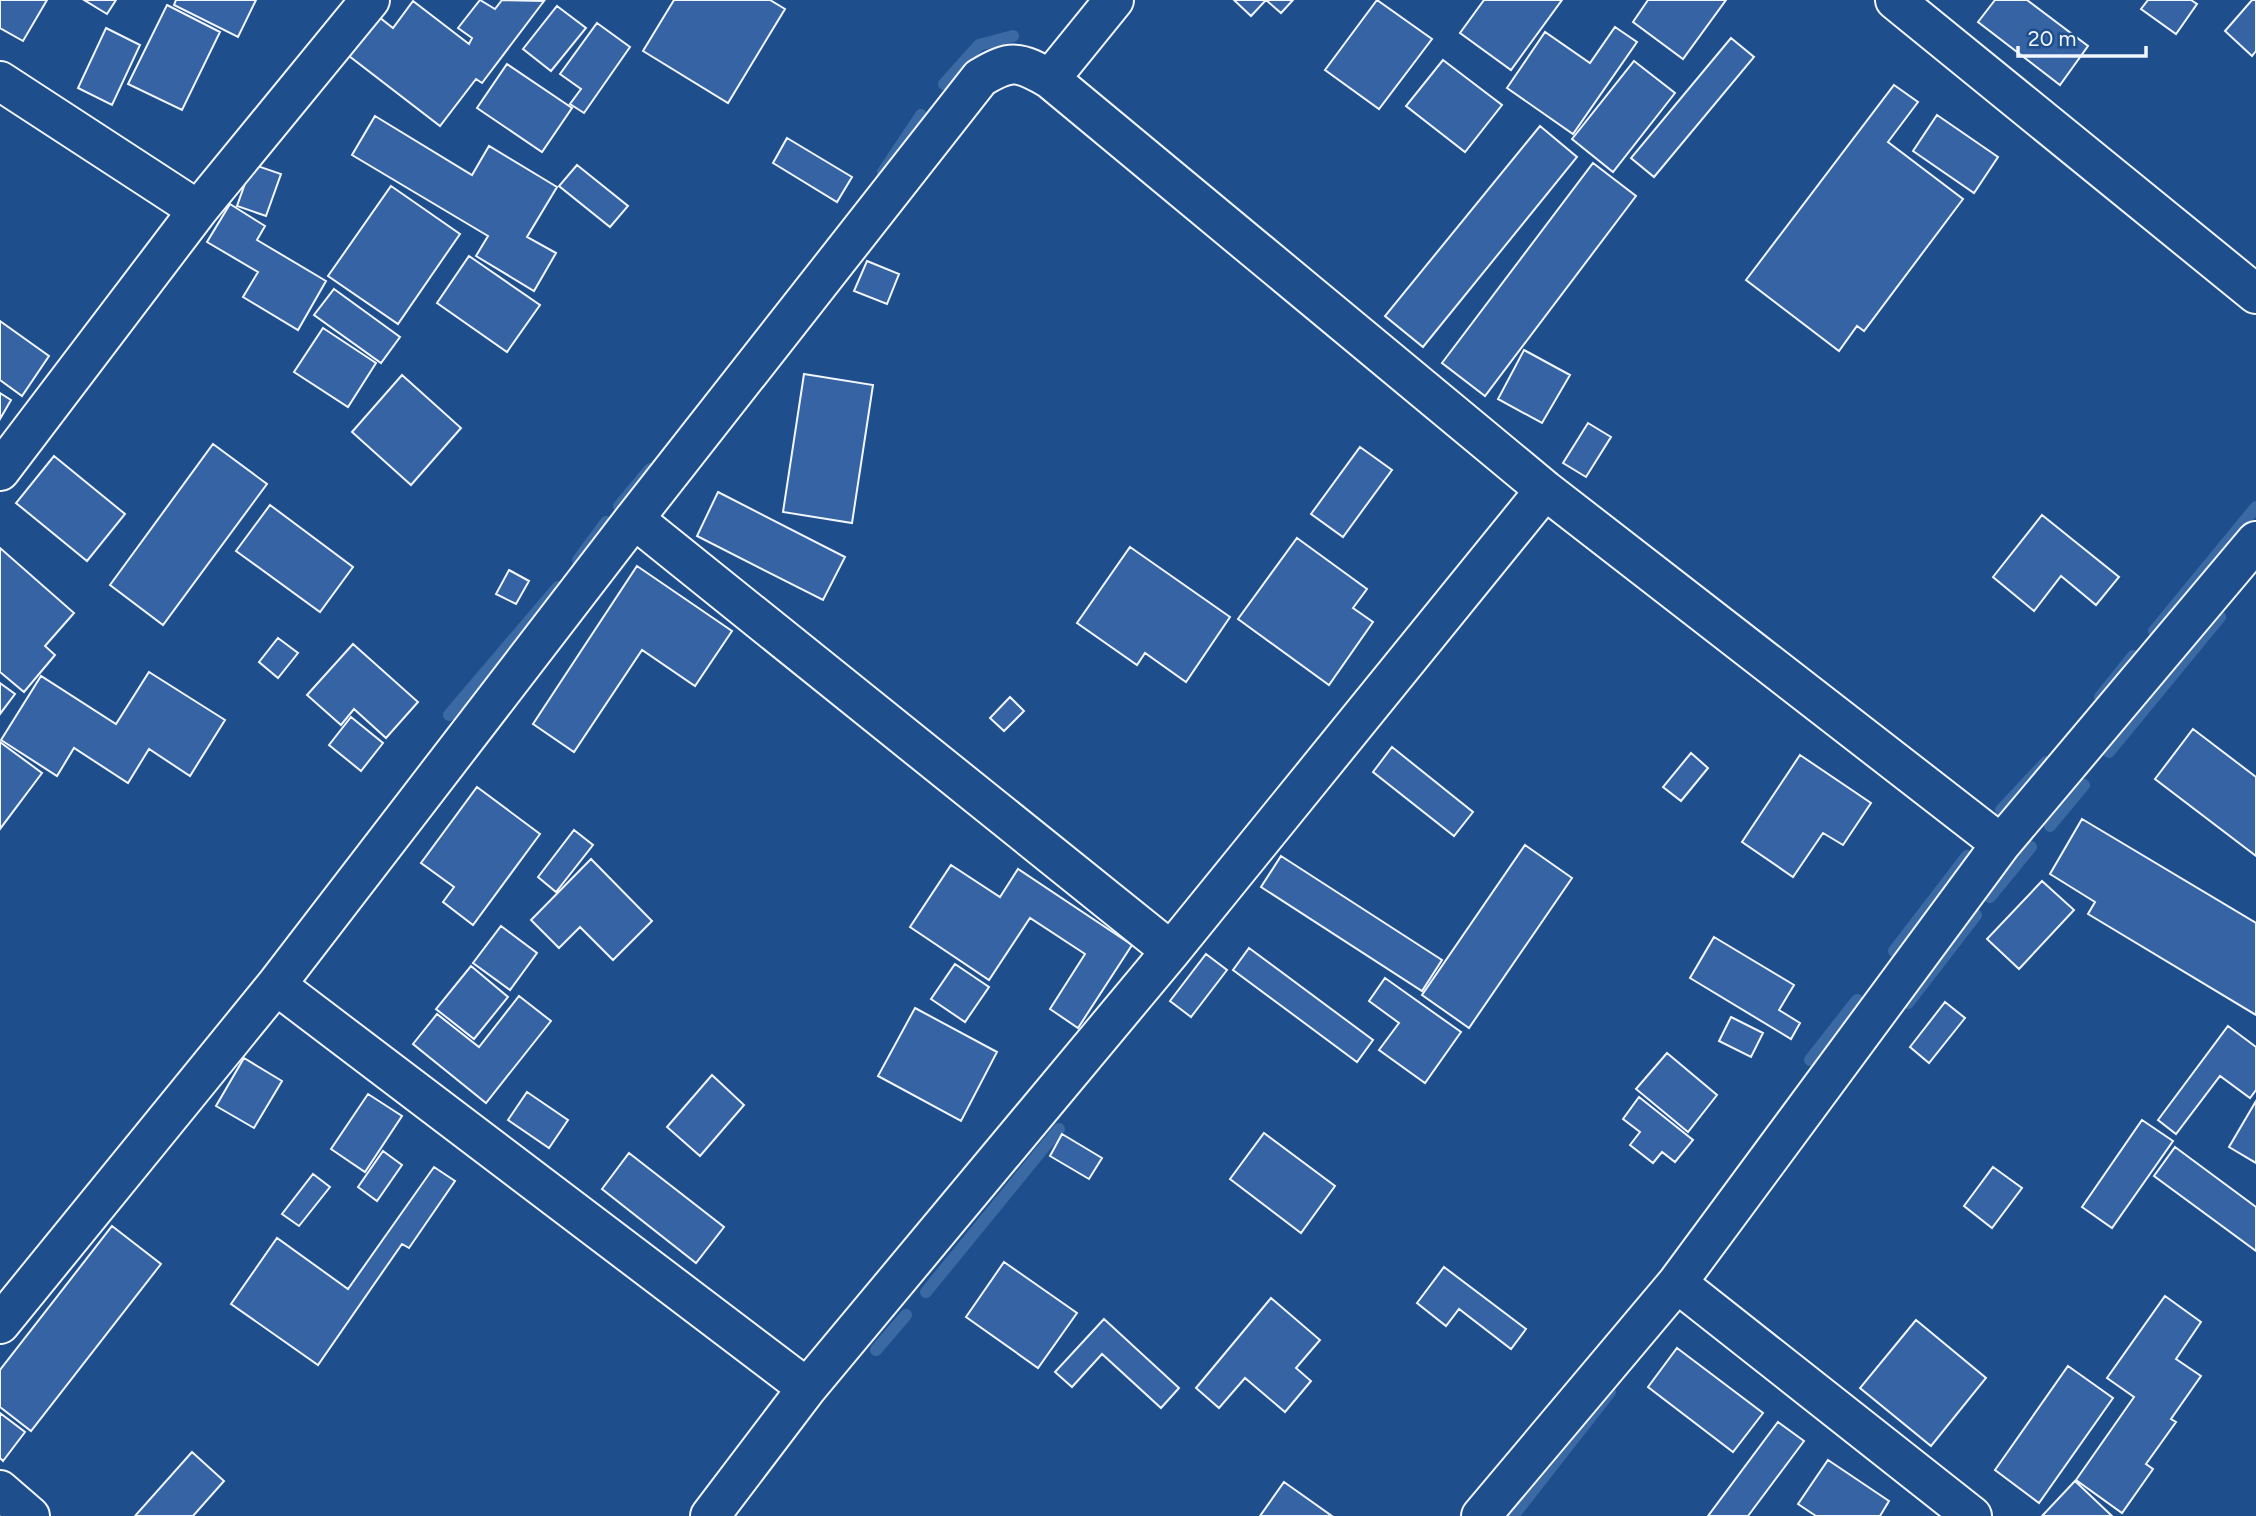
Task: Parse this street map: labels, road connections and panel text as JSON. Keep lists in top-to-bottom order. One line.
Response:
{"scale_bar":"20 m"}
